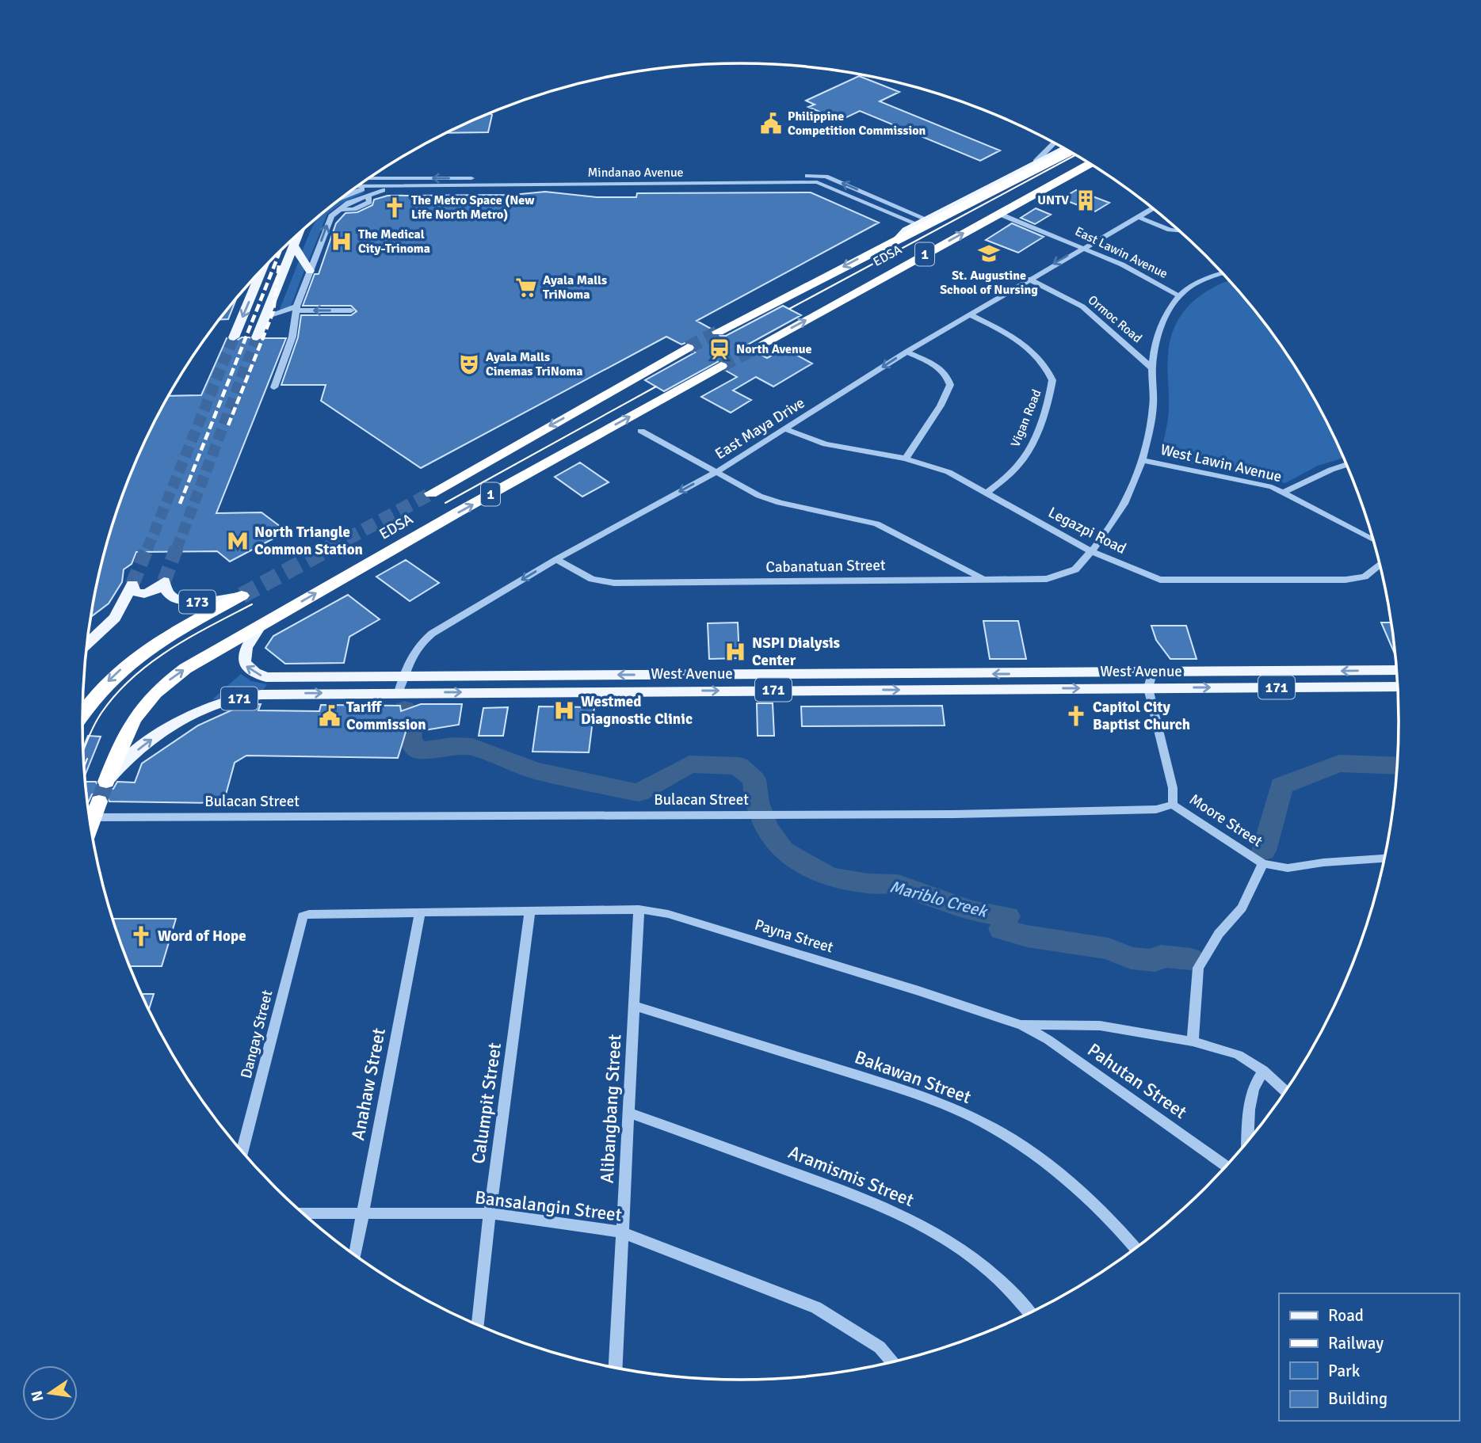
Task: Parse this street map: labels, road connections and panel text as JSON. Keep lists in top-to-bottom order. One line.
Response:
{"streets":{"highway":["1","EDSA"],"main road":["173","West Avenue","171"],"street":["Mindanao Avenue","East Lawin Avenue","Ormoc Road","Vigan Road","East Maya Drive","West Lawin Avenue","Legazpi Road","Cabanatuan Street","Bulacan Street","Moore Street","Payna Street","Dangay Street","Bakawan Street","Pahutan Street","Anahaw Street","Calumpit Street","Alibangbang Street","Aramismis Street","Bansalangin Street"]},"crossings":[["Mindanao Avenue","EDSA"],["East Lawin Avenue","EDSA"],["East Lawin Avenue","Ormoc Road"],["East Lawin Avenue","East Maya Drive"],["East Lawin Avenue","West Lawin Avenue"],["East Lawin Avenue","Legazpi Road"],["East Lawin Avenue","Cabanatuan Street"],["EDSA","West Avenue"],["Ormoc Road","East Maya Drive"],["Vigan Road","East Maya Drive"],["Vigan Road","Legazpi Road"],["East Maya Drive","Legazpi Road"],["East Maya Drive","Cabanatuan Street"],["East Maya Drive","West Avenue"],["Legazpi Road","Cabanatuan Street"],["Bulacan Street","Moore Street"],["Payna Street","Dangay Street"],["Payna Street","Pahutan Street"],["Payna Street","Anahaw Street"],["Payna Street","Calumpit Street"],["Payna Street","Alibangbang Street"],["Bakawan Street","Alibangbang Street"],["Anahaw Street","Bansalangin Street"],["Calumpit Street","Bansalangin Street"],["Alibangbang Street","Aramismis Street"],["Alibangbang Street","Bansalangin Street"]],"one_way":["East Maya Drive"],"water":["Mariblo Creek"],"places":{"public building":["Philippine Competition Commission","Tariff Commission"],"building":["UNTV"],"church":["The Metro Space (New Life North Metro)","Capitol City Baptist Church","Word of Hope"],"hospital":["The Medical City-Trinoma","NSPI Dialysis Center","Westmed Diagnostic Clinic"],"school or university":["St. Augustine School of Nursing"],"supermarket":["Ayala Malls TriNoma"],"station":["North Avenue"],"theatre":["Ayala Malls Cinemas TriNoma"],"metro station":["North Triangle Common Station"]},"legend":["Road","Railway","Park","Building"],"north":"left"}
